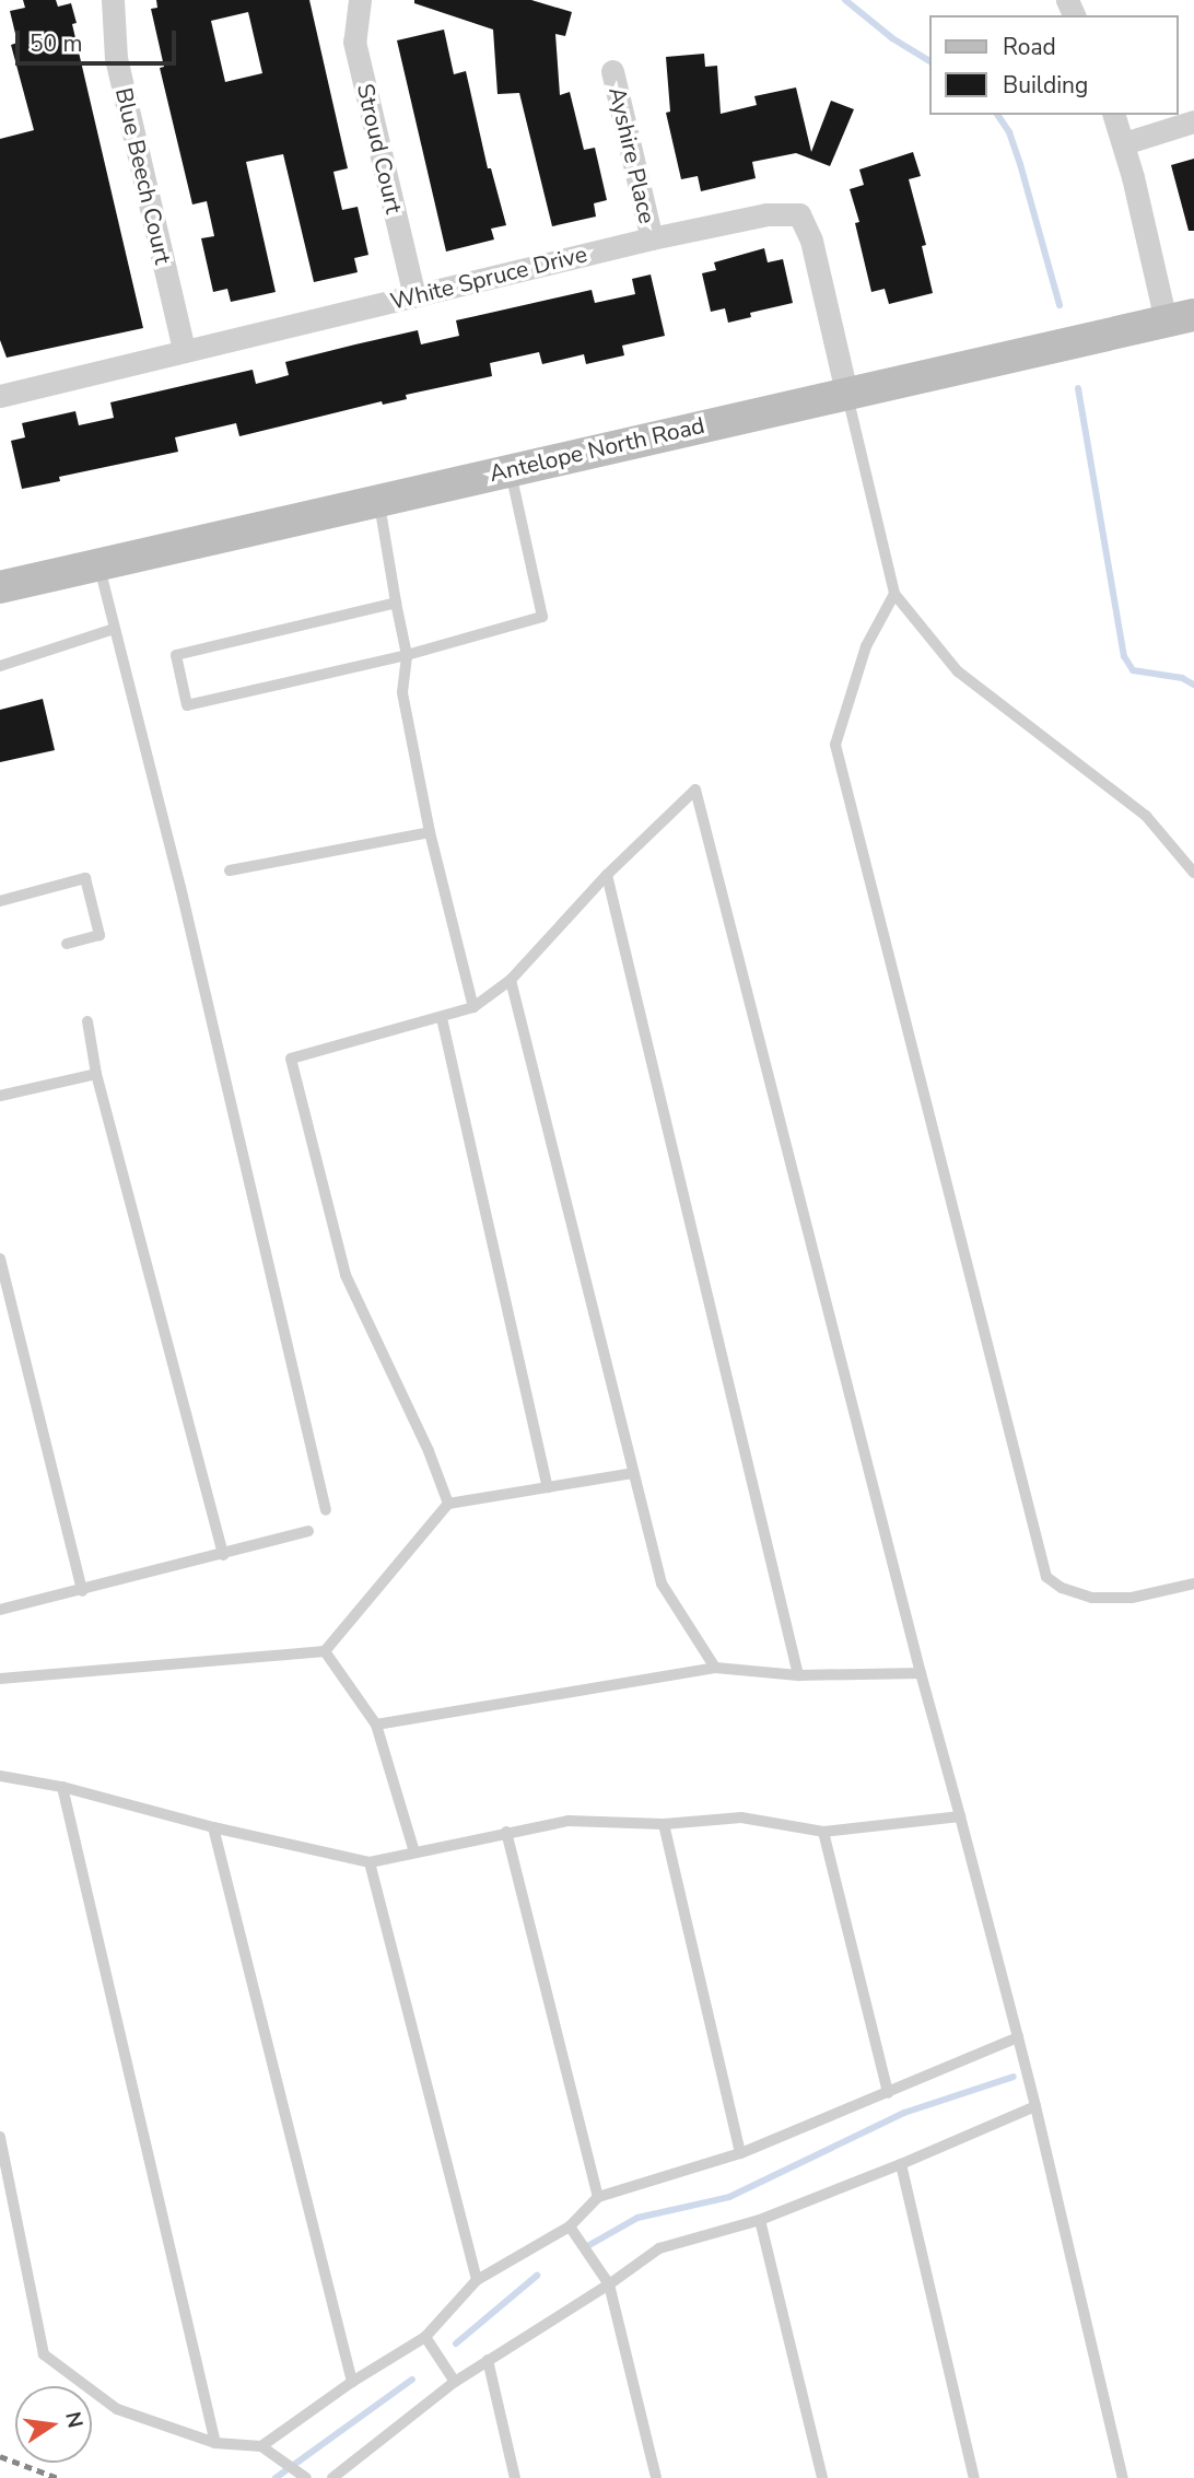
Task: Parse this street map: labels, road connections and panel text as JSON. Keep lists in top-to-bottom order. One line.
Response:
{"streets":{"main road":["Antelope North Road"],"street":["Stroud Court","Ayshire Place","Blue Beech Court","White Spruce Drive"]},"crossings":[["Stroud Court","White Spruce Drive"],["Ayshire Place","White Spruce Drive"],["Blue Beech Court","White Spruce Drive"],["White Spruce Drive","Antelope North Road"]],"legend":["Road","Building"],"scale_bar":"50 m","north":"right"}
